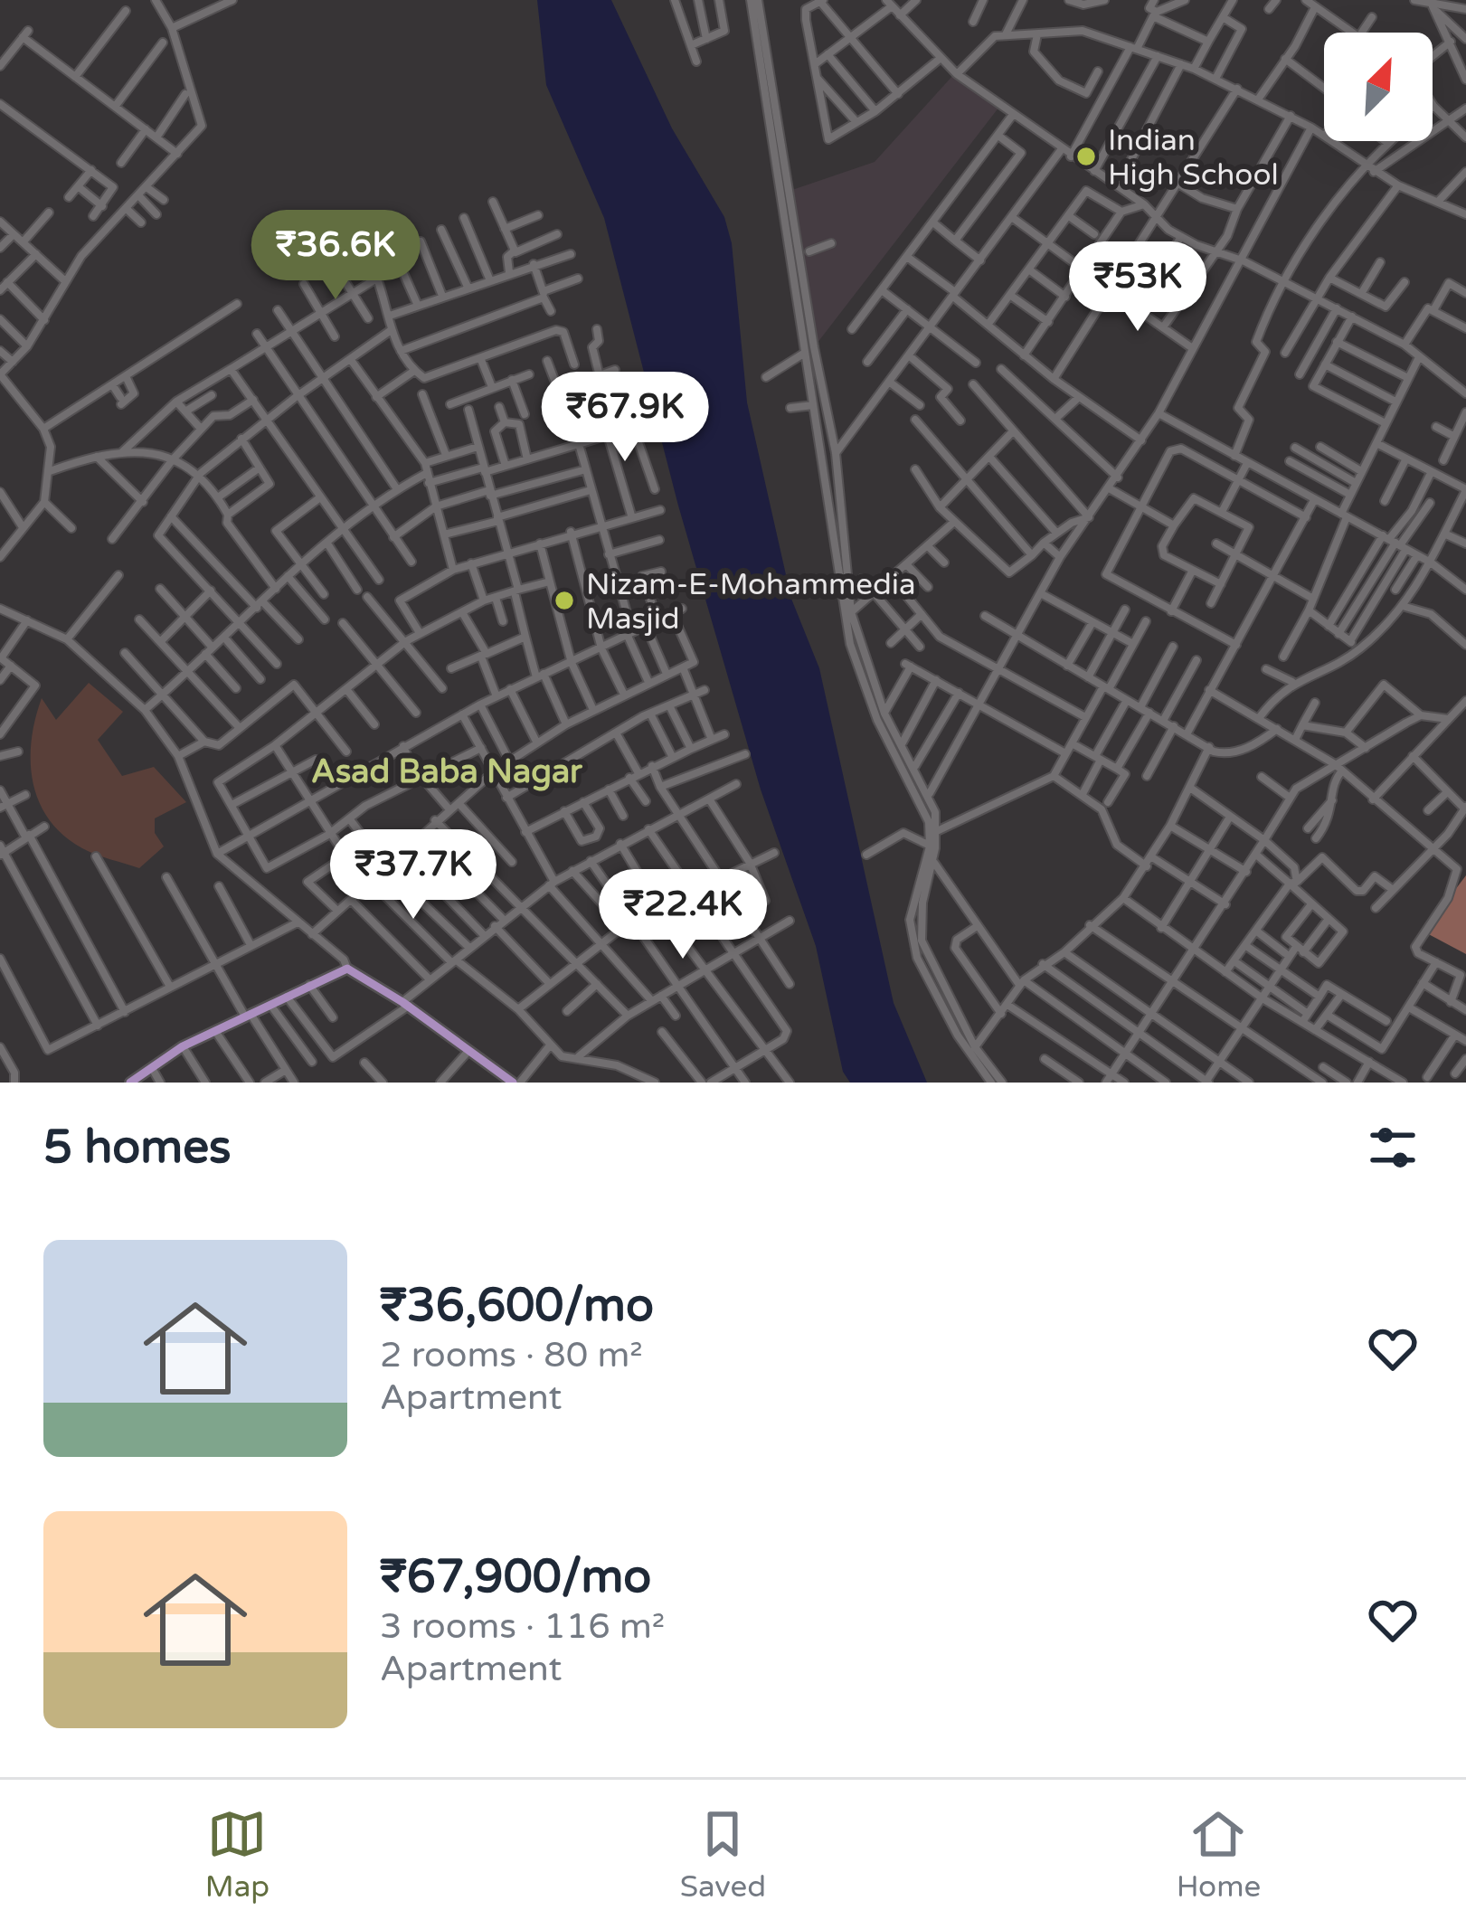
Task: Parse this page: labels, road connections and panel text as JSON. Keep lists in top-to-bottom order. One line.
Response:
{"districts":["Asad Baba Nagar"],"places":["Indian High School","Nizam-E-Mohammedia Masjid"],"north":"top right","page":{"price":["₹36.6K","₹53K","₹67.9K","₹37.7K","₹22.4K"],"heading":"5 homes","list":[{"name":"₹36,600/mo","note":"2 rooms · 80 m² · Apartment"},{"name":"₹67,900/mo","note":"3 rooms · 116 m² · Apartment"}],"tabs":["Map","Saved","Home"]}}
